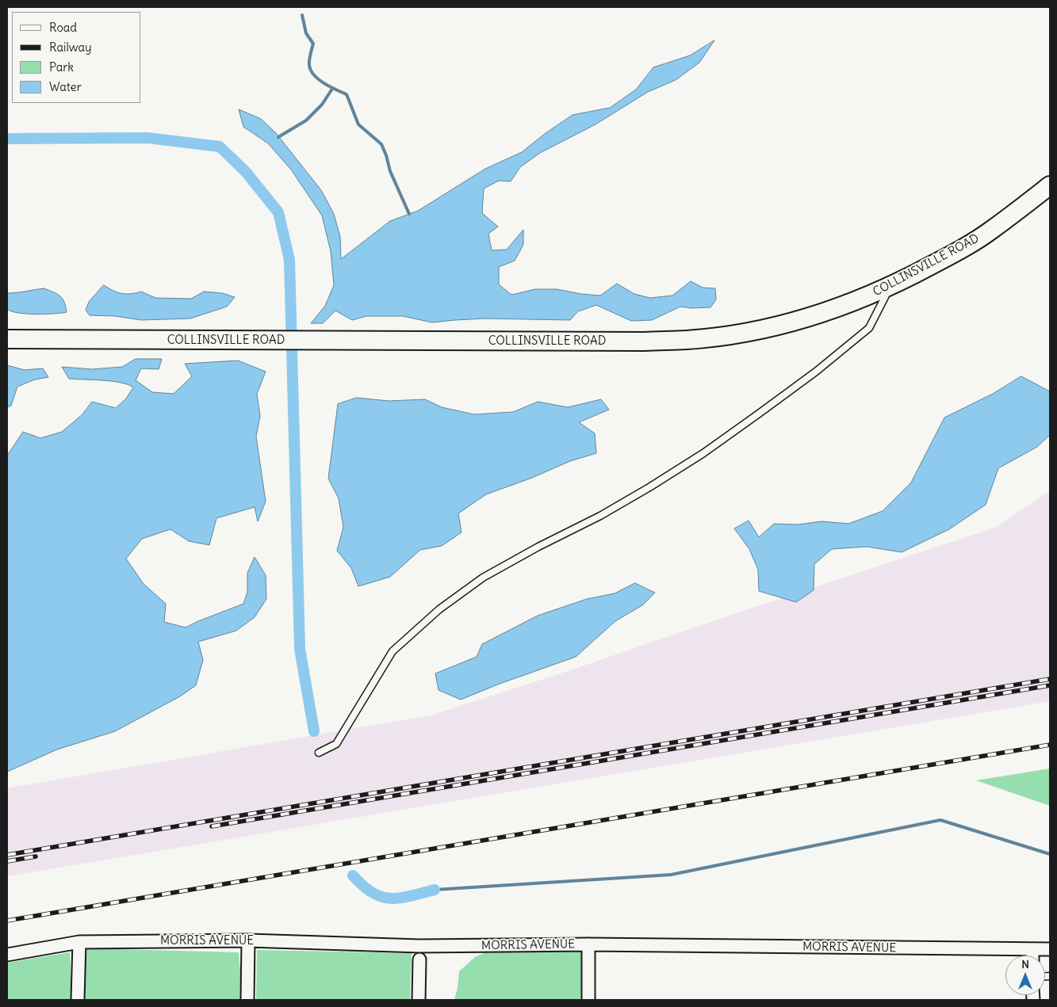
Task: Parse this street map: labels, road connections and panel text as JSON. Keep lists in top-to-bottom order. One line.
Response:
{"streets":{"main road":["COLLINSVILLE ROAD"],"street":["MORRIS AVENUE"]},"legend":["Road","Railway","Park","Water"],"north":"top"}
